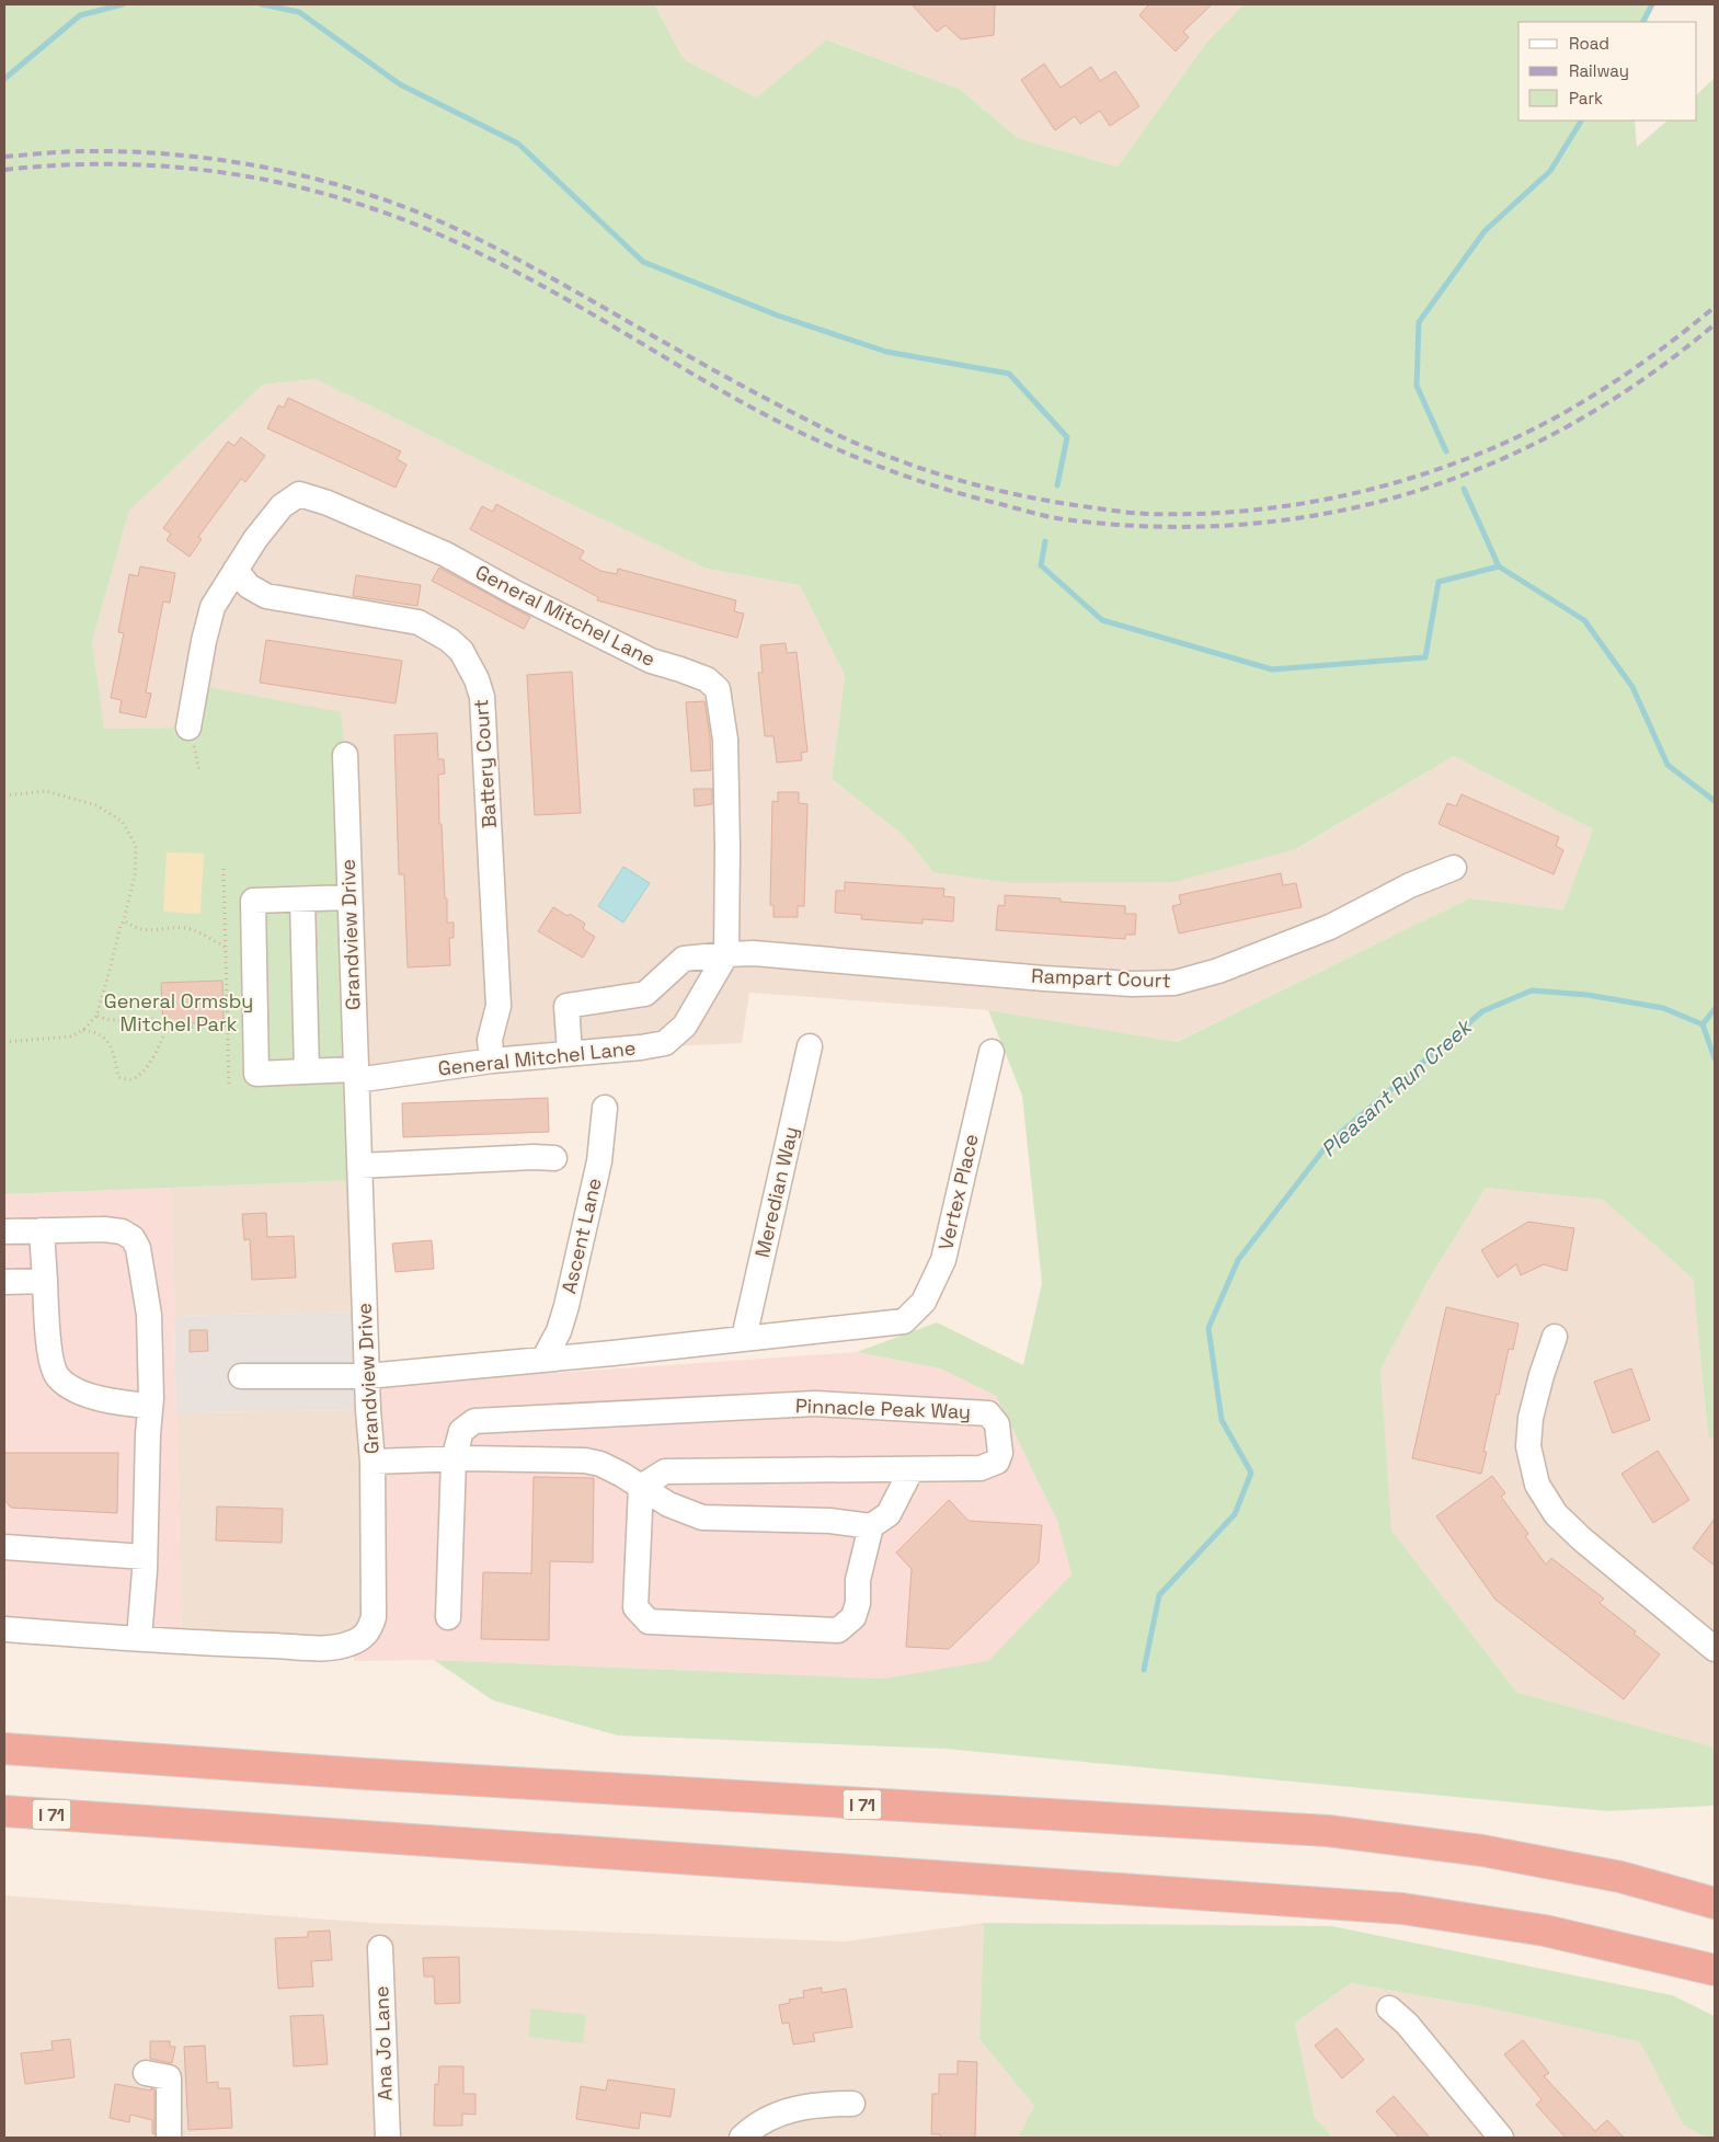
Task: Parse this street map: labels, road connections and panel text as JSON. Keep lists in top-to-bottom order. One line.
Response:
{"streets":{"highway":["I 71"],"street":["General Mitchel Lane","Battery Court","Grandview Drive","Rampart Court","Meredian Way","Vertex Place","Ascent Lane","Pinnacle Peak Way","Ana Jo Lane"]},"crossings":[["General Mitchel Lane","Battery Court"],["General Mitchel Lane","Grandview Drive"],["General Mitchel Lane","Rampart Court"],["Meredian Way","Vertex Place"]],"water":["Pleasant Run Creek"],"parks":["General Ormsby Mitchel Park"],"legend":["Road","Railway","Park"]}
